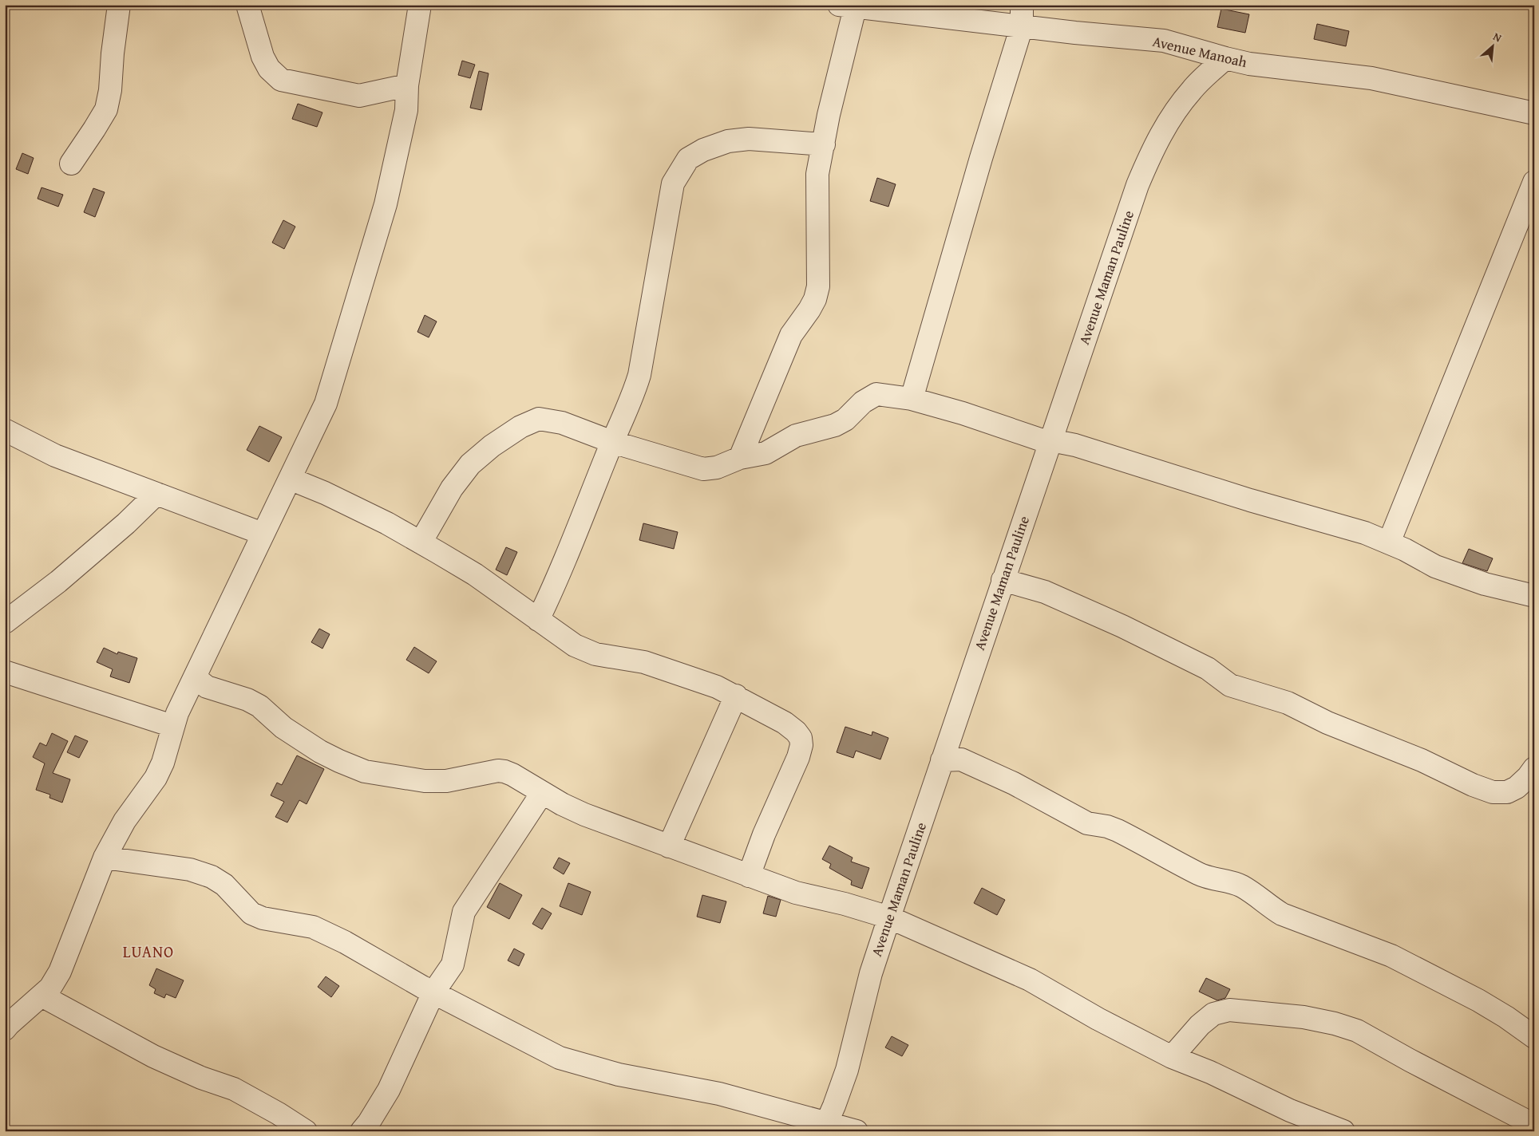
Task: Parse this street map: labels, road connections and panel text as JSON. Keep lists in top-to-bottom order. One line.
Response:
{"streets":{"street":["Avenue Manoah","Avenue Maman Pauline"]},"crossings":[["Avenue Manoah","Avenue Maman Pauline"]],"districts":["LUANO"],"north":"top right"}
